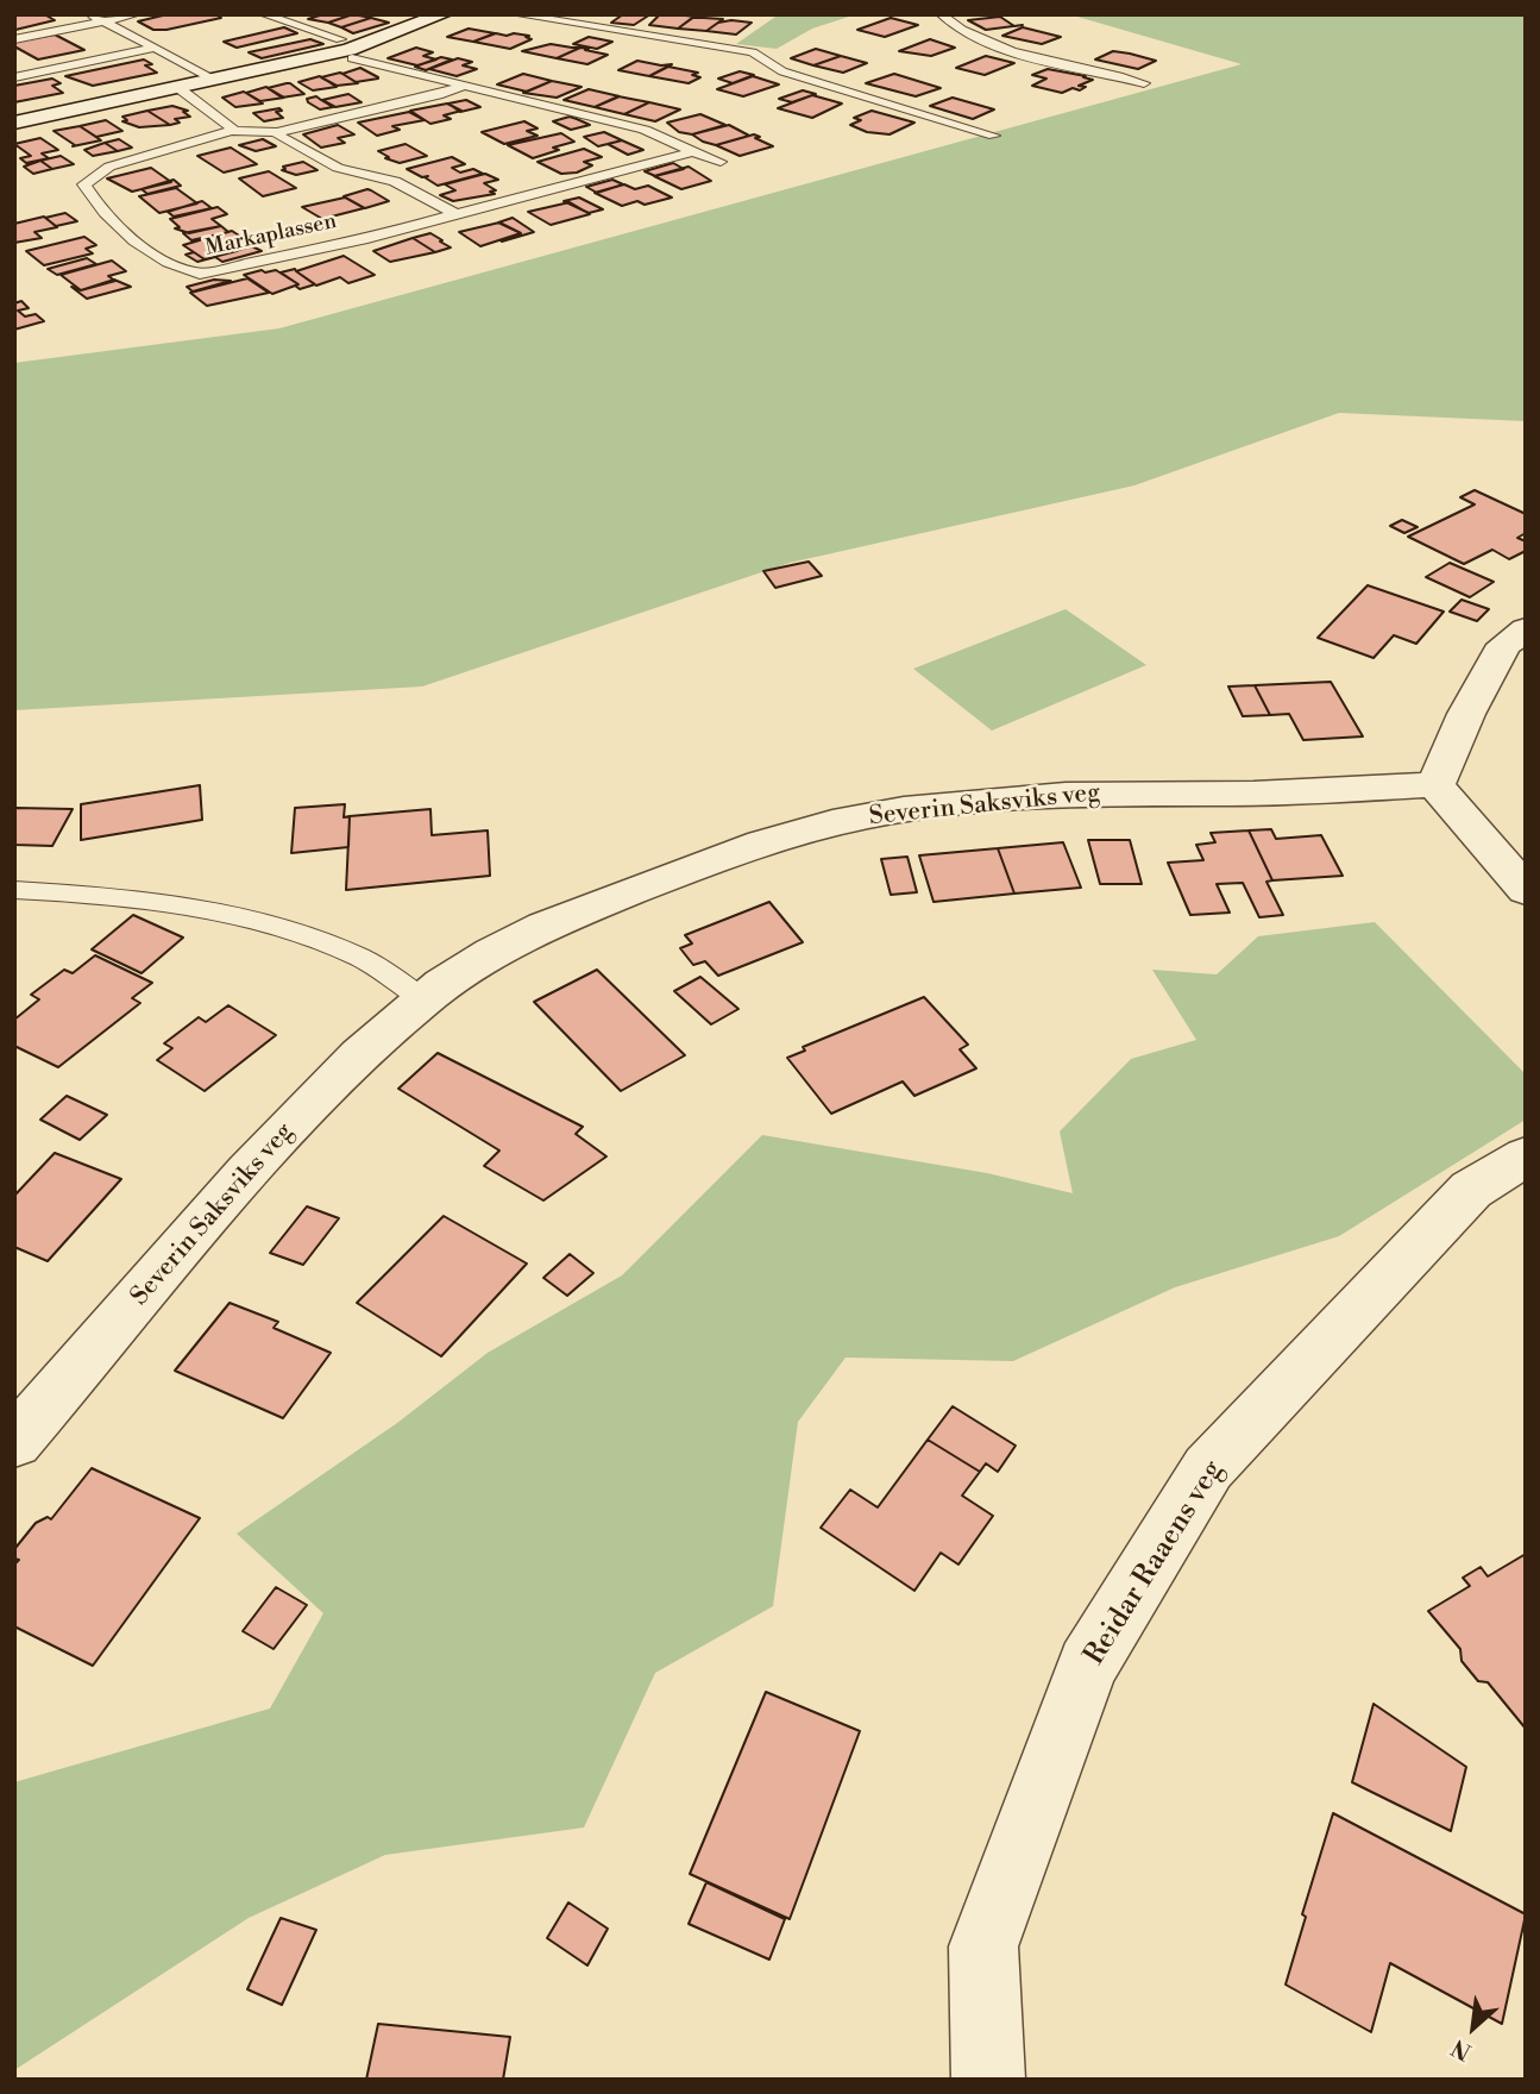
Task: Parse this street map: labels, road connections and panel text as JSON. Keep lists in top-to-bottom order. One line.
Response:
{"streets":{"street":["Severin Saksviks veg","Reidar Raaens veg"],"lane":["Markaplassen"]},"north":"bottom left"}
